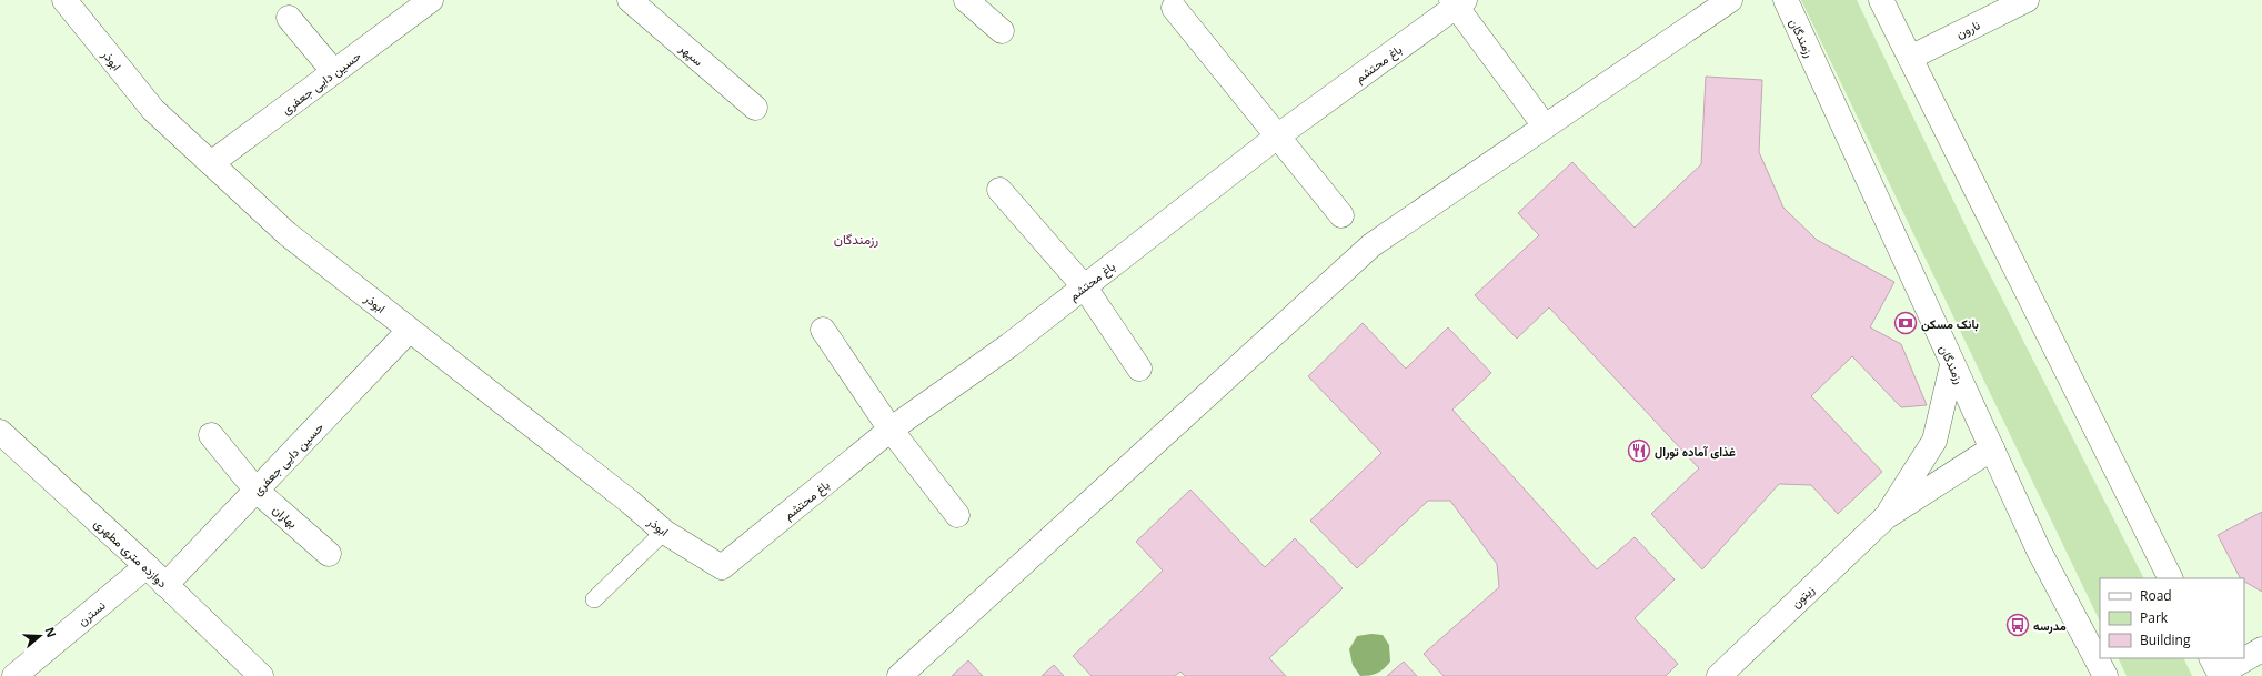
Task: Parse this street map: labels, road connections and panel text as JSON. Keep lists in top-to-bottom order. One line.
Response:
{"streets":{"street":["نارون","رزمندگان","سپهر","ابوذر","باغ محتشم","حسین دایی جعفری","بهاران","دوازده متری مطهری","زیتون","نسترن"]},"crossings":[["ابوذر","باغ محتشم"],["ابوذر","حسین دایی جعفری"],["حسین دایی جعفری","بهاران"],["حسین دایی جعفری","دوازده متری مطهری"],["دوازده متری مطهری","نسترن"]],"districts":["رزمندگان"],"places":{"bank":["بانک مسکن"],"restaurant":["غذای آماده تورال"],"bus stop":["مدرسه"]},"legend":["Road","Park","Building"],"north":"right"}
